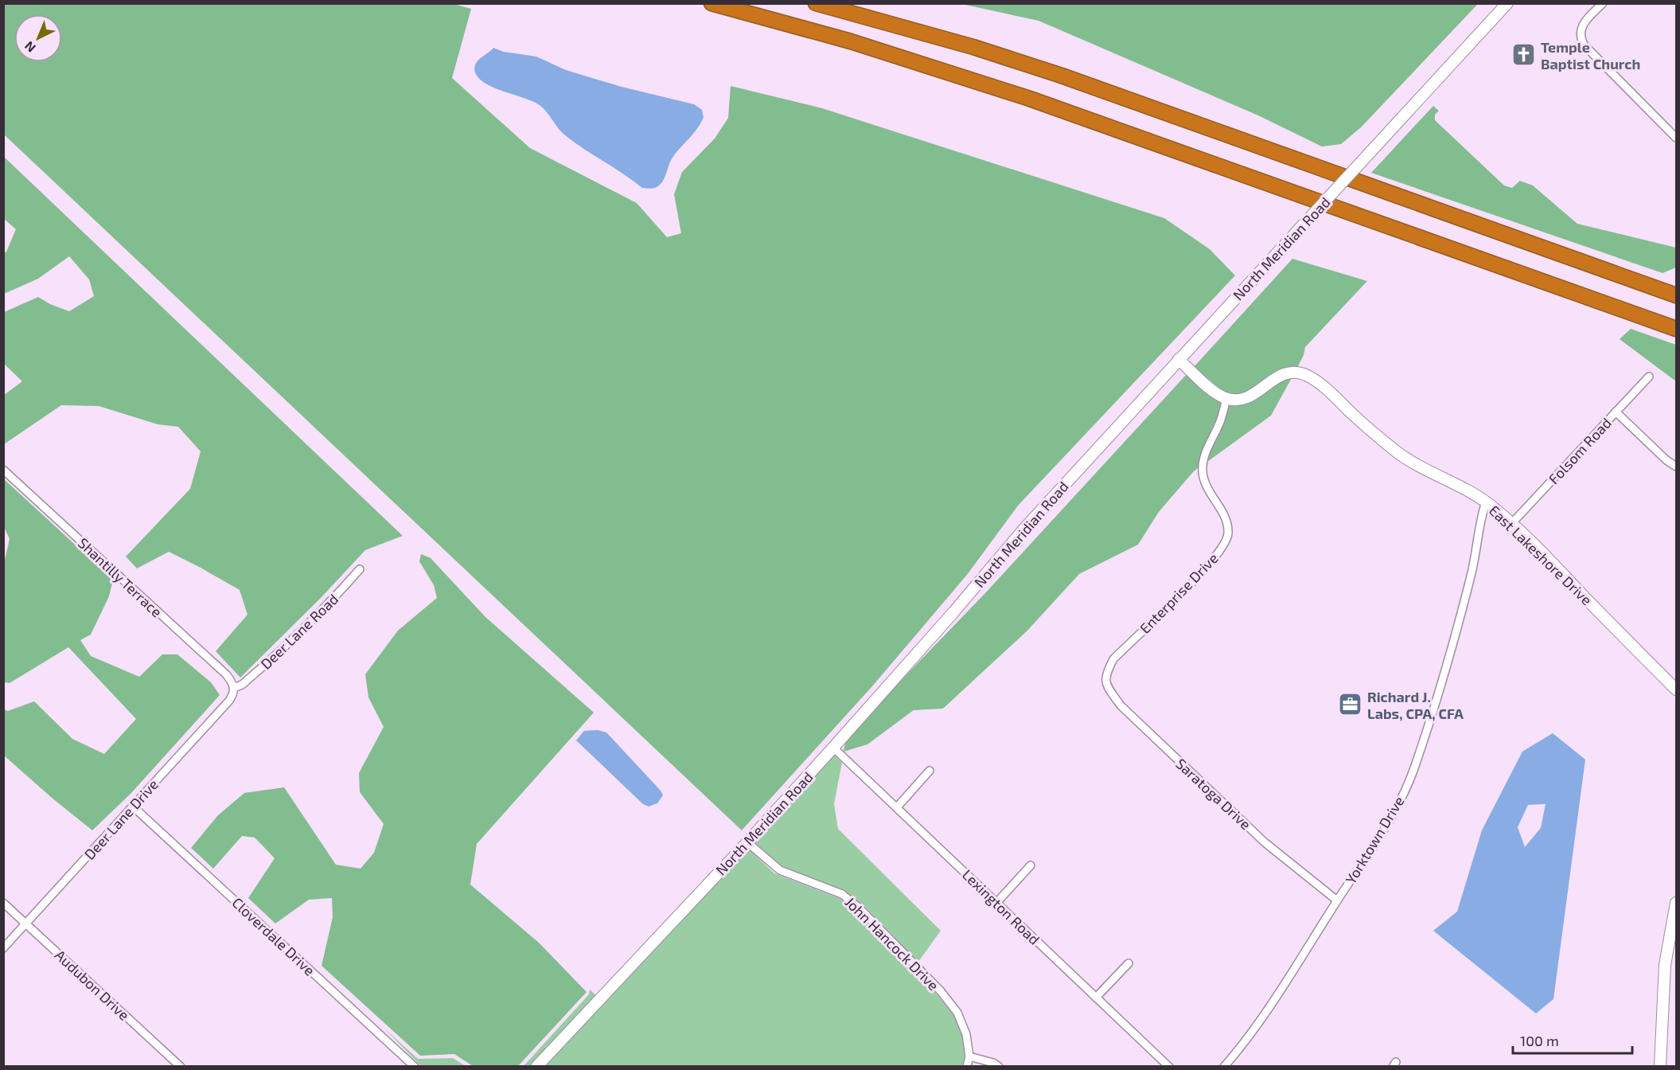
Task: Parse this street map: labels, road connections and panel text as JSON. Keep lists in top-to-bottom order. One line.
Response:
{"streets":{"main road":["North Meridian Road","East Lakeshore Drive"],"street":["Folsom Road","Shantilly Terrace","Enterprise Drive","Deer Lane Road","Saratoga Drive","Deer Lane Drive","Yorktown Drive","Lexington Road","Cloverdale Drive","John Hancock Drive","Audubon Drive"]},"crossings":[["North Meridian Road","Lexington Road"],["North Meridian Road","John Hancock Drive"],["Folsom Road","East Lakeshore Drive"],["East Lakeshore Drive","Enterprise Drive"],["East Lakeshore Drive","Yorktown Drive"],["Shantilly Terrace","Deer Lane Road"],["Shantilly Terrace","Deer Lane Drive"],["Enterprise Drive","Saratoga Drive"],["Deer Lane Road","Deer Lane Drive"],["Saratoga Drive","Yorktown Drive"],["Deer Lane Drive","Cloverdale Drive"],["Deer Lane Drive","Audubon Drive"]],"places":{"church":["Temple Baptist Church"],"office":["Richard J. Labs, CPA, CFA"]},"scale_bar":"100 m","north":"bottom left"}
